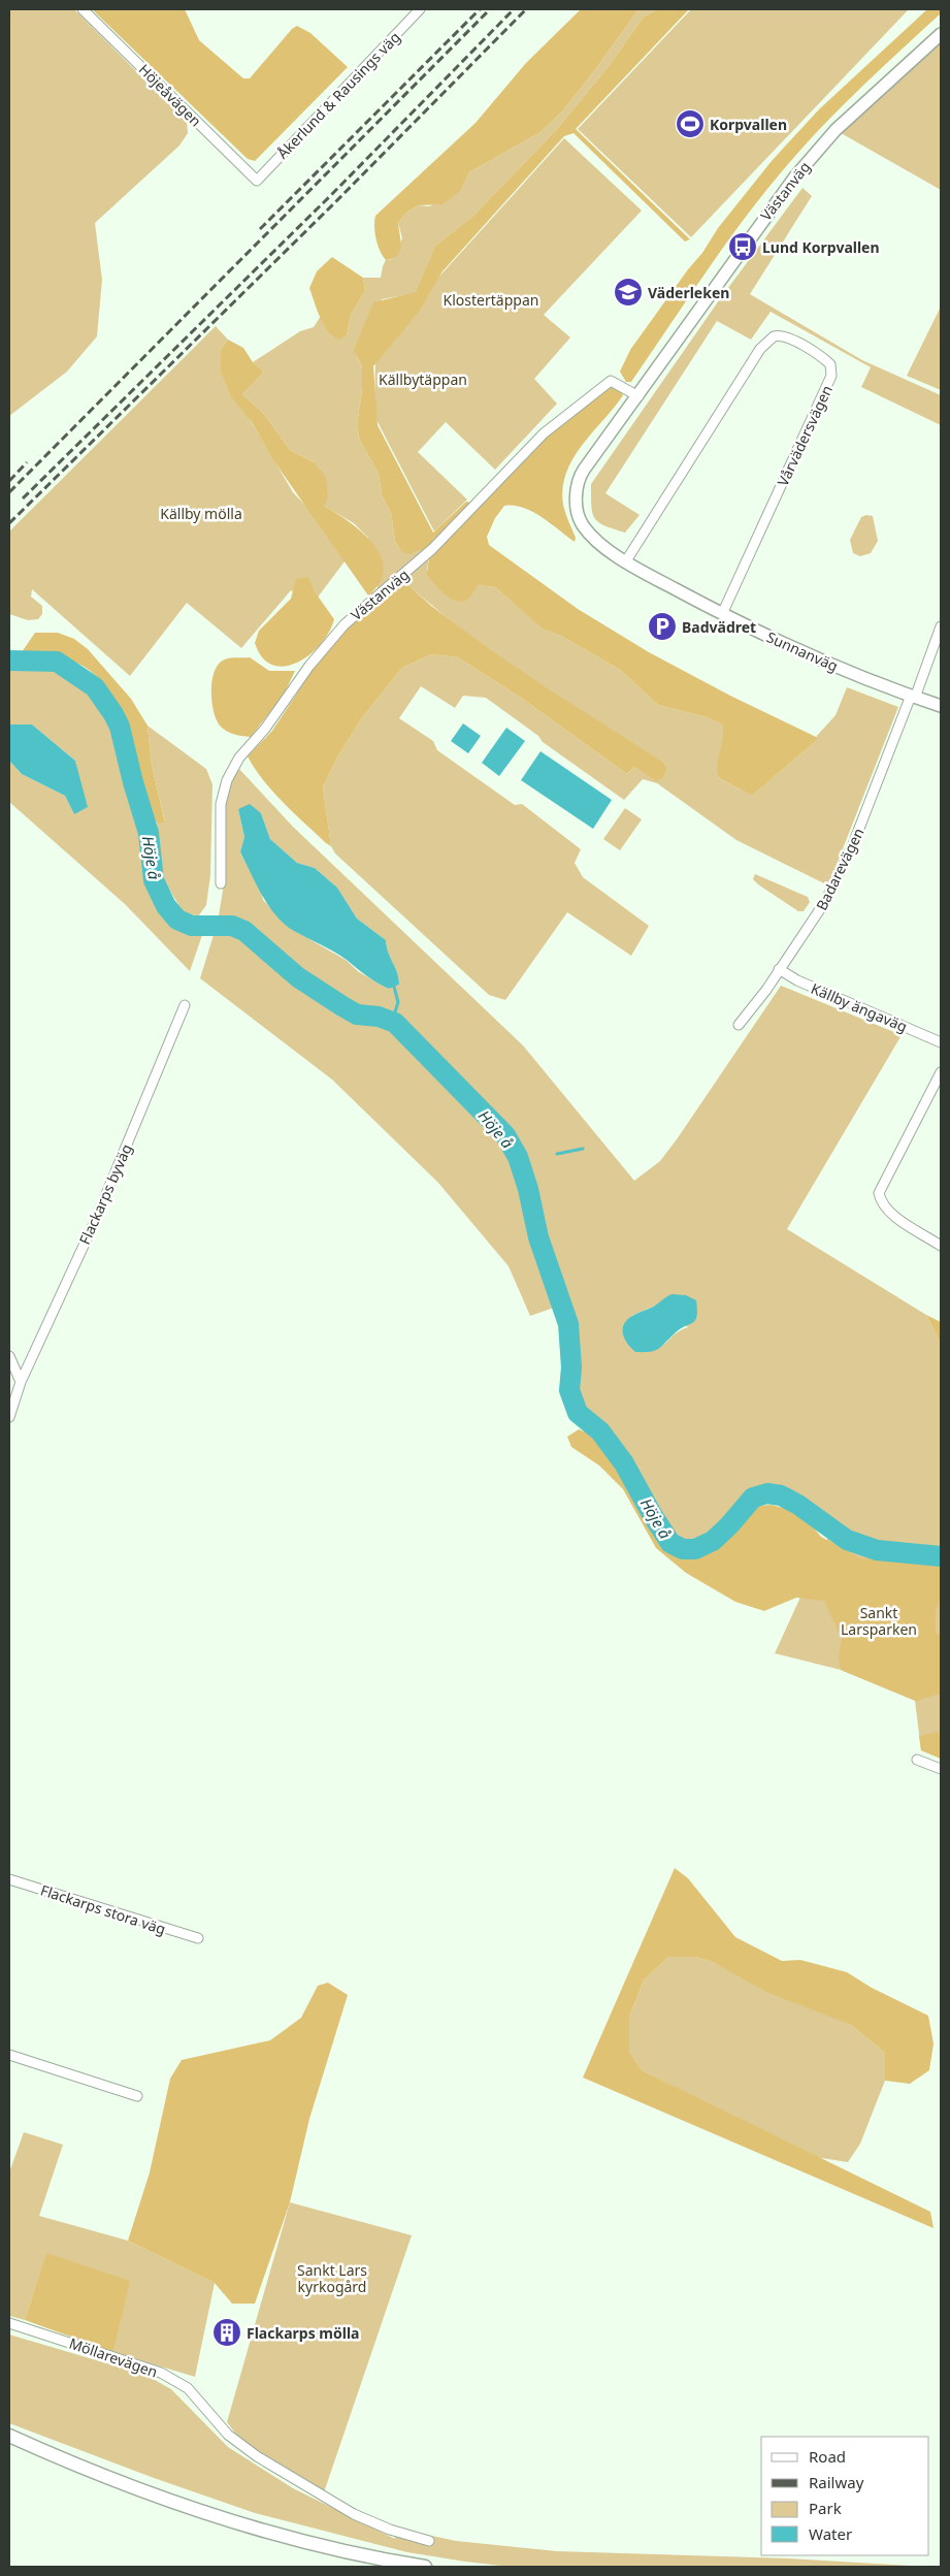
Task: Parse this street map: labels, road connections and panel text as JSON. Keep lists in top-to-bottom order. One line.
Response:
{"streets":{"street":["Höjeåvägen","Åkerlund & Rausings väg","Västanväg","Vårvädersvägen","Sunnanväg","Badarevägen","Källby ängaväg","Flackarps byväg","Flackarps stora väg","Möllarevägen"]},"crossings":[["Höjeåvägen","Åkerlund & Rausings väg"],["Västanväg","Sunnanväg"],["Vårvädersvägen","Sunnanväg"],["Sunnanväg","Badarevägen"],["Badarevägen","Källby ängaväg"]],"water":["Höje å"],"parks":["Klostertäppan","Källbytäppan","Källby mölla","Sankt Larsparken","Sankt Lars kyrkogård"],"places":{"sports":["Korpvallen"],"bus stop":["Lund Korpvallen"],"school or university":["Väderleken"],"parking":["Badvädret"],"building":["Flackarps mölla"]},"legend":["Road","Railway","Park","Water"]}
